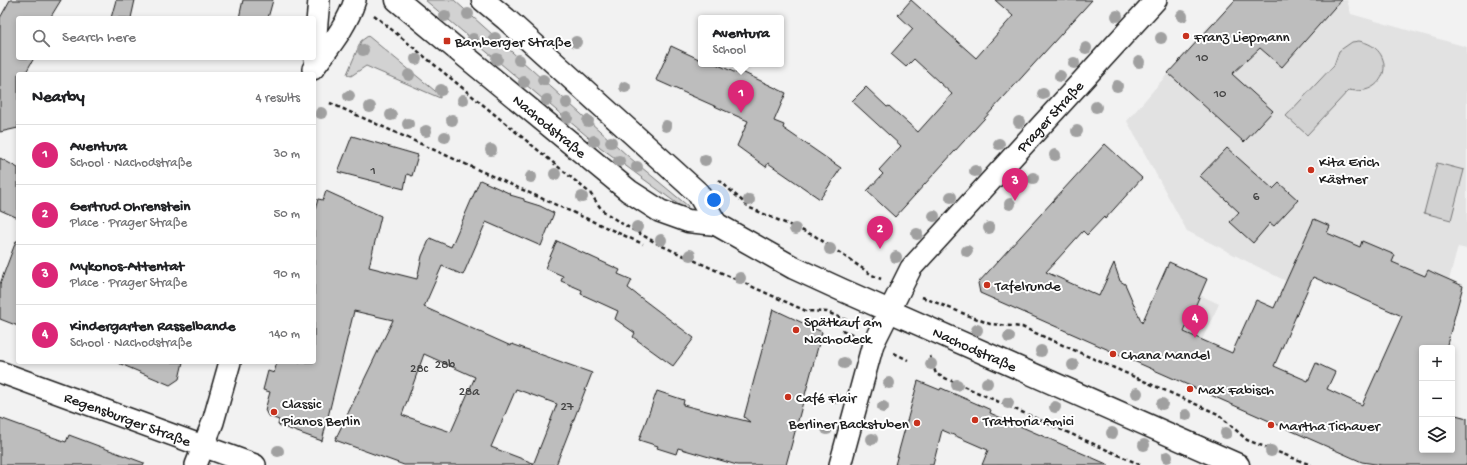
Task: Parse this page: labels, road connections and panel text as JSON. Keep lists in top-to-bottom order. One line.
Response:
{"streets":{"main road":["Nachodstraße"],"street":["Prager Straße","Regensburger Straße"]},"crossings":[["Prager Straße","Nachodstraße"]],"places":{"other":["Franz Liepmann","Kita Erich Kästner","Tafelrunde","Spätkauf am Nachodeck","Chana Mandel","Max Fabisch","Café Flair","Classic Pianos Berlin","Trattoria Amici","Berliner Backstuben","Martha Tichauer"],"transit":["Bamberger Straße"]},"house_numbers":["10","10","1","6","28b","28c","28a","27"],"page":{"popup":["Aventura","School"],"search":"Search here","heading":["Nearby","4 results"],"pins":["1","3","2","4"],"list":[{"mark":"1","name":"Aventura","note":"School · Nachodstraße","value":"30 m"},{"mark":"2","name":"Gertrud Ohrenstein","note":"Place · Prager Straße","value":"50 m"},{"mark":"3","name":"Mykonos-Attentat","note":"Place · Prager Straße","value":"90 m"},{"mark":"4","name":"Kindergarten Rasselbande","note":"School · Nachodstraße","value":"140 m"}],"map_buttons":["+","−"]}}
